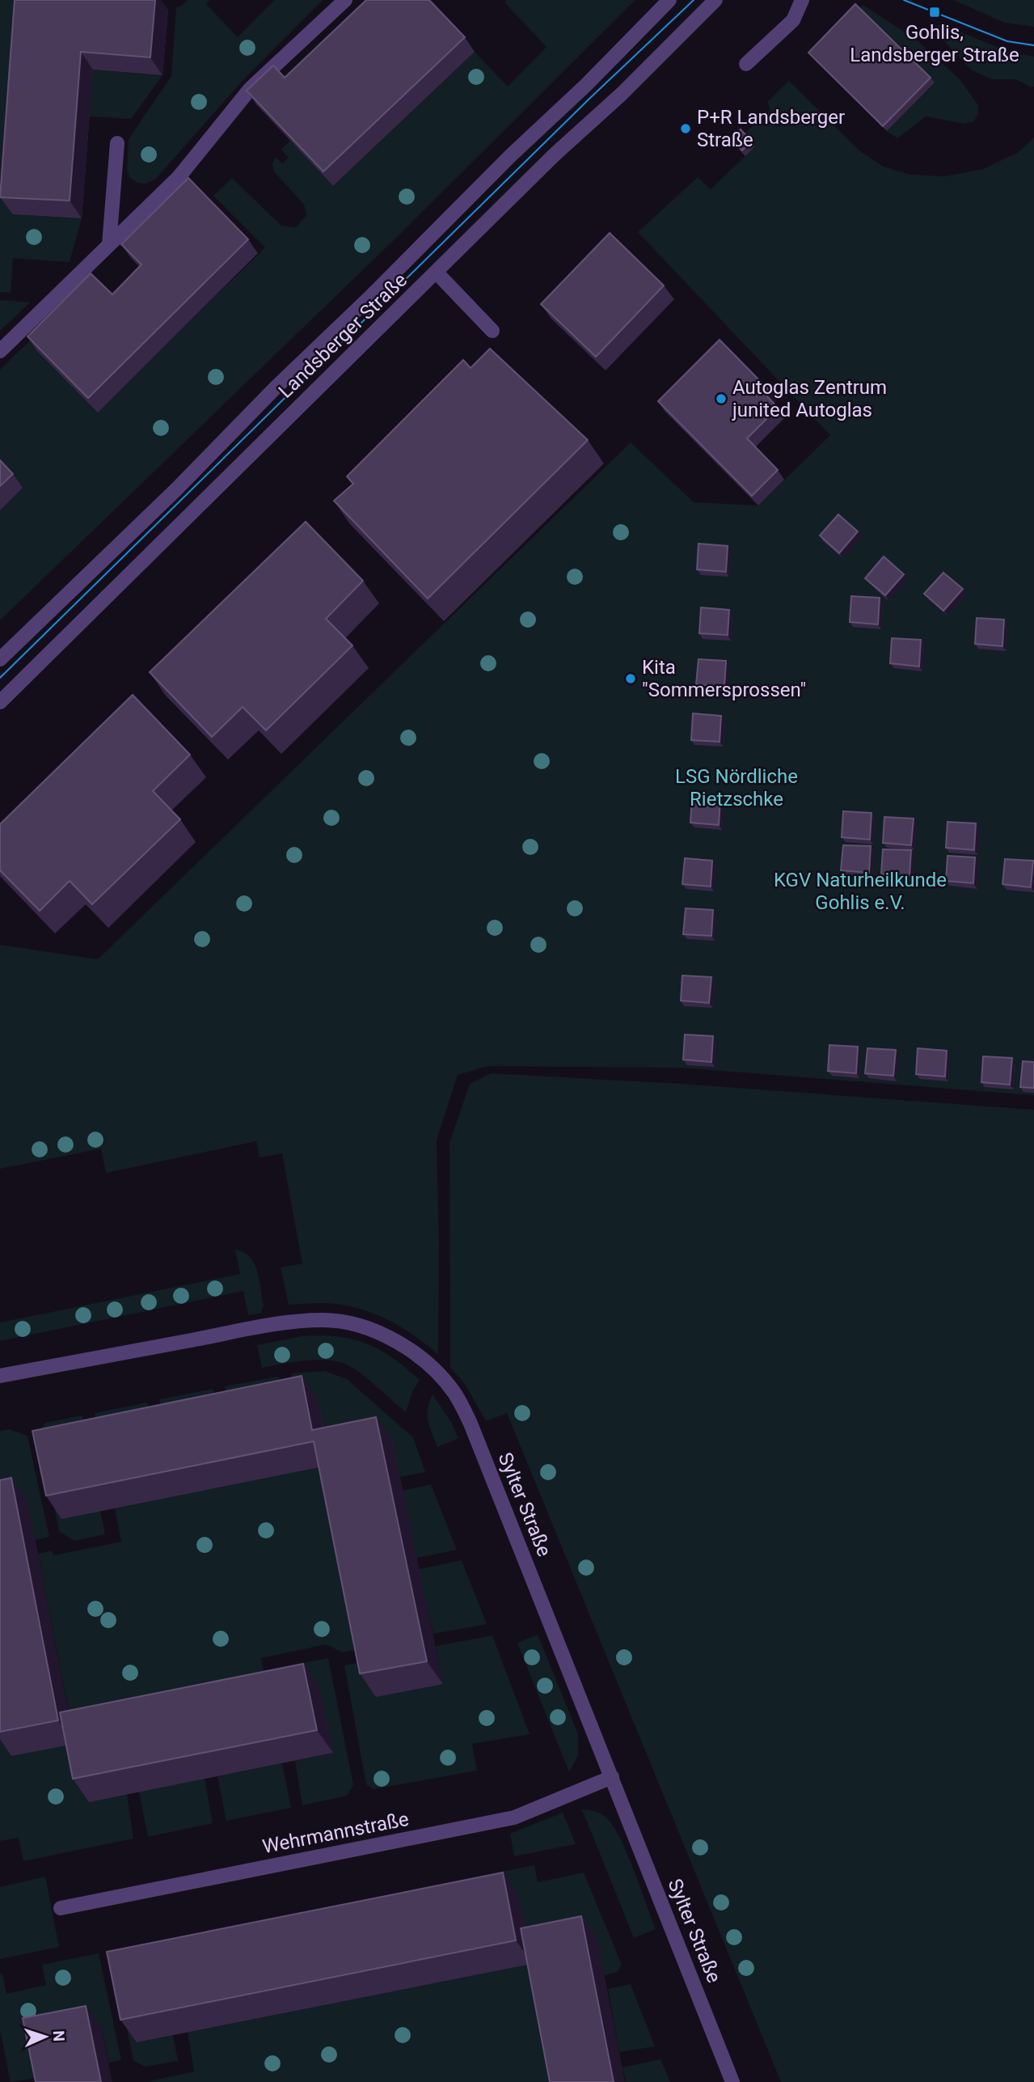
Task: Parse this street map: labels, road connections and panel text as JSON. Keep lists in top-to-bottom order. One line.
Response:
{"streets":{"street":["Landsberger Straße","Sylter Straße","Wehrmannstraße"]},"crossings":[["Sylter Straße","Wehrmannstraße"]],"parks":["LSG Nördliche Rietzschke","KGV Naturheilkunde Gohlis e.V."],"places":{"transit":["Gohlis, Landsberger Straße"],"other":["P+R Landsberger Straße","Autoglas Zentrum junited Autoglas","Kita \"Sommersprossen\""]},"north":"right"}
